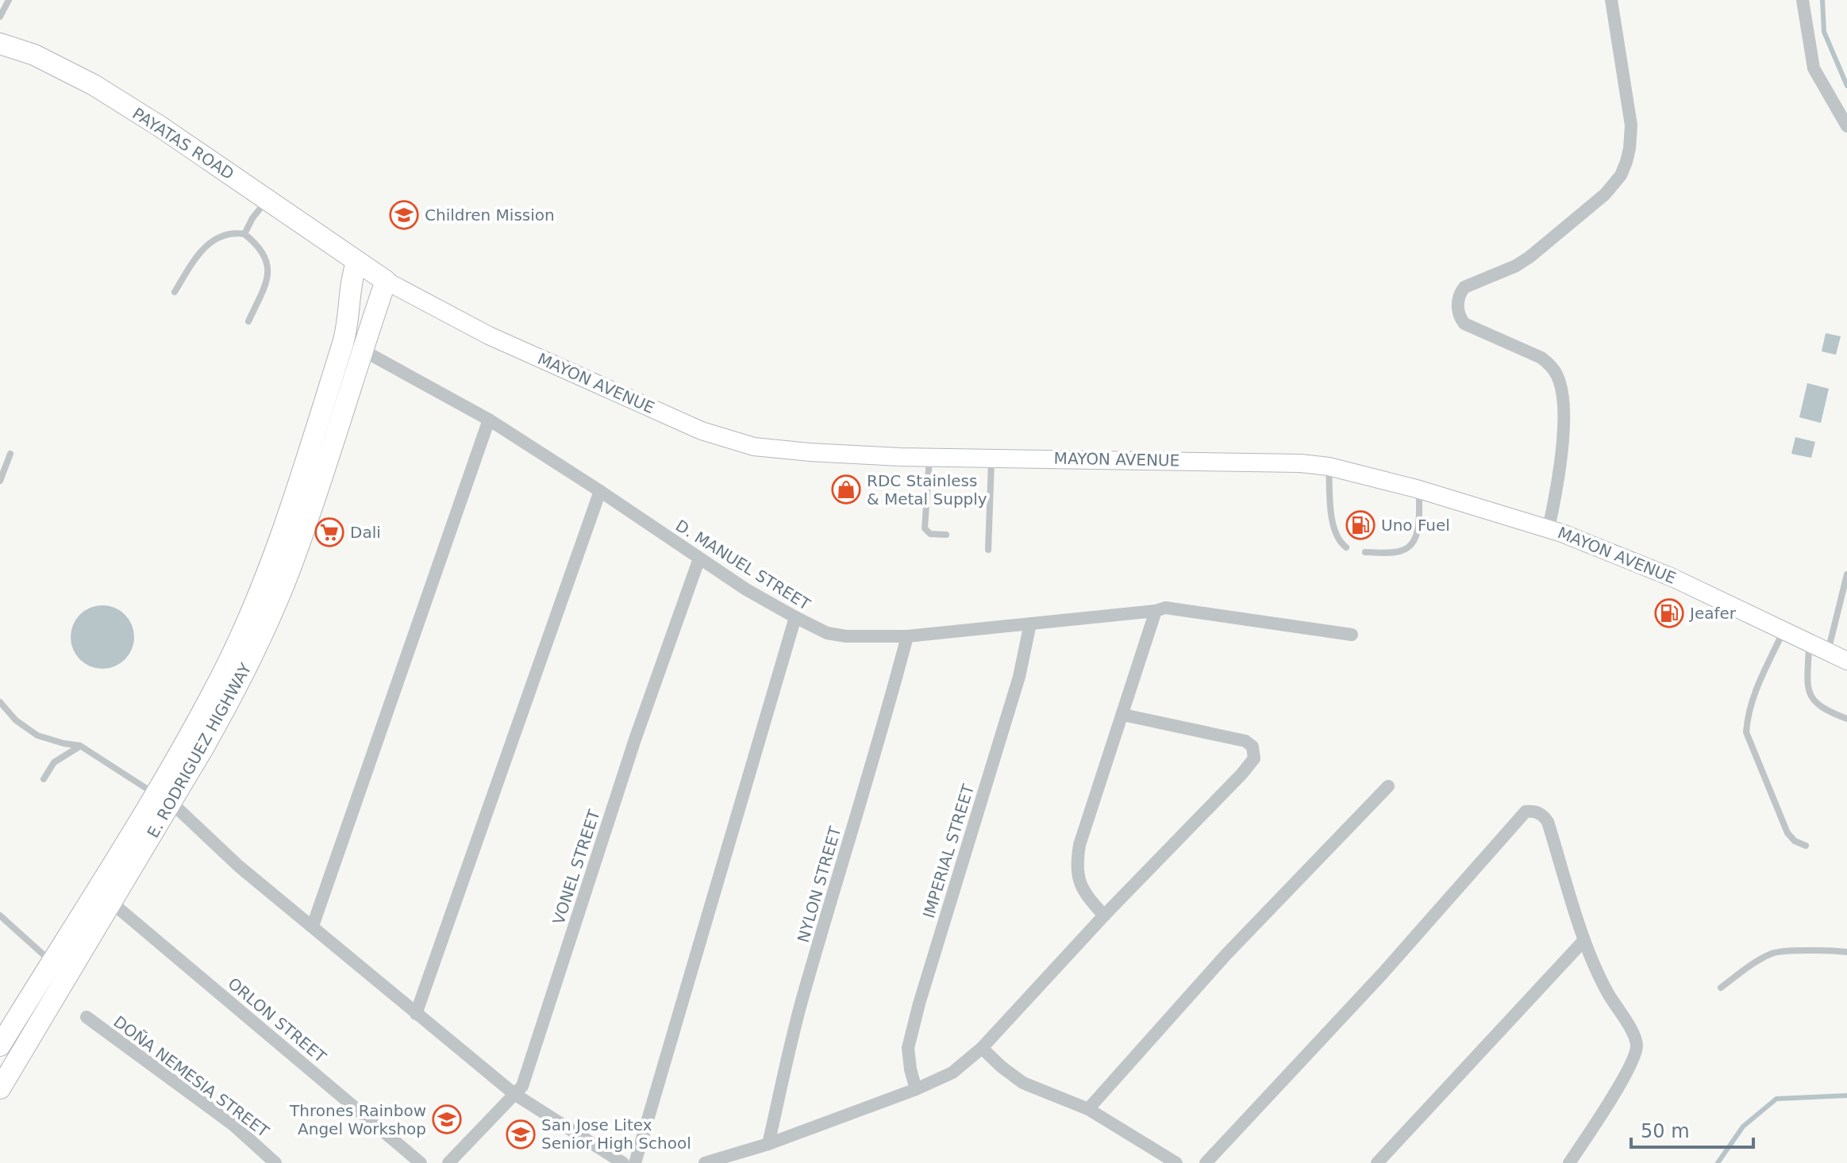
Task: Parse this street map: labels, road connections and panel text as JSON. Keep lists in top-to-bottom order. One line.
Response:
{"streets":{"main road":["PAYATAS ROAD","MAYON AVENUE","E. RODRIGUEZ HIGHWAY"],"street":["D. MANUEL STREET","IMPERIAL STREET","VONEL STREET","NYLON STREET","ORLON STREET","DOÑA NEMESIA STREET"]},"crossings":[["PAYATAS ROAD","MAYON AVENUE"],["PAYATAS ROAD","E. RODRIGUEZ HIGHWAY"],["MAYON AVENUE","E. RODRIGUEZ HIGHWAY"],["D. MANUEL STREET","E. RODRIGUEZ HIGHWAY"],["D. MANUEL STREET","IMPERIAL STREET"],["D. MANUEL STREET","VONEL STREET"],["D. MANUEL STREET","NYLON STREET"],["E. RODRIGUEZ HIGHWAY","ORLON STREET"]],"places":{"school or university":["Children Mission","Thrones Rainbow Angel Workshop","San Jose Litex Senior High School"],"shop":["RDC Stainless & Metal Supply"],"fuel station":["Uno Fuel","Jeafer"],"supermarket":["Dali"]},"scale_bar":"50 m"}
